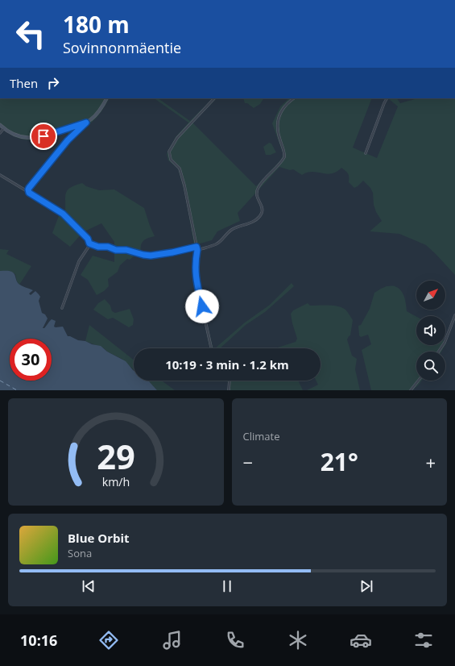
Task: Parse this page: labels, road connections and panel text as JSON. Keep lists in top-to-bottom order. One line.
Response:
{"north":"top right","page":{"turn":["180 m","Sovinnonmäentie"],"then":"Then","limit":"30","trip":"10:19 · 3 min · 1.2 km","tile":"Climate","heat":["−","21°","+"],"song":["Blue Orbit","Sona"],"tabs":"10:16","gauge":["29","km/h"]}}
